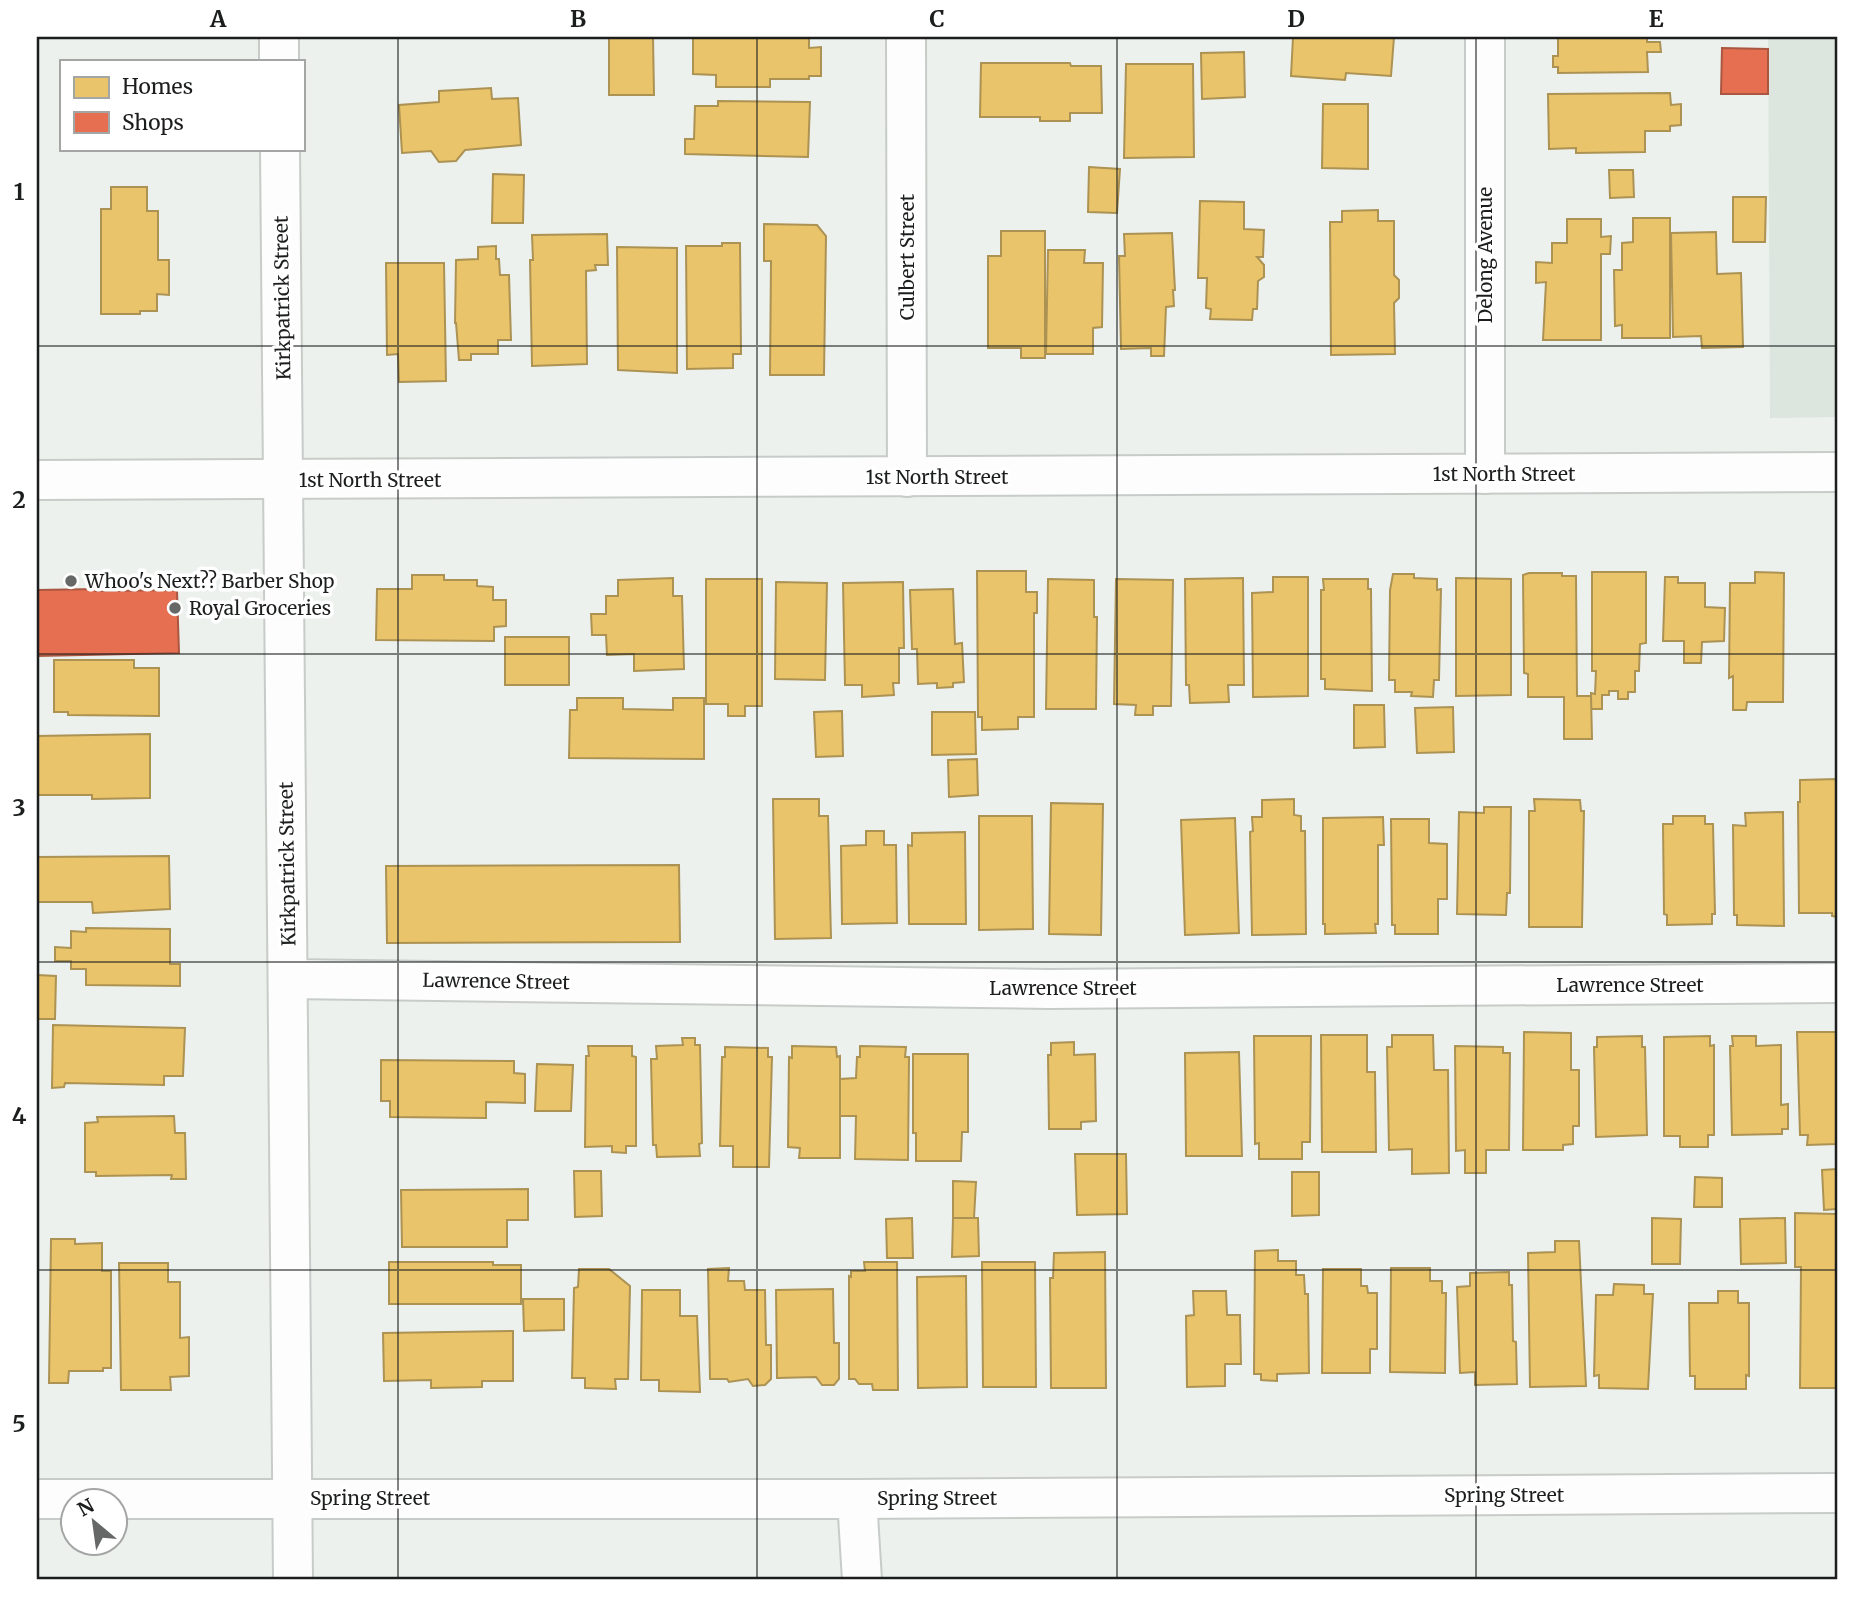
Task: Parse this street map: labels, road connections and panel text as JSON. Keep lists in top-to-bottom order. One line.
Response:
{"streets":{"street":["Delong Avenue","Culbert Street","Kirkpatrick Street","1st North Street","Lawrence Street","Spring Street"]},"crossings":[["Delong Avenue","1st North Street"],["Culbert Street","1st North Street"],["Kirkpatrick Street","1st North Street"],["Kirkpatrick Street","Lawrence Street"],["Kirkpatrick Street","Spring Street"]],"places":["Whoo's Next?? Barber Shop","Royal Groceries"],"legend":["Homes","Shops"],"north":"top left","grid":{"columns":["A","B","C","D","E"],"rows":["1","2","3","4","5"]}}
